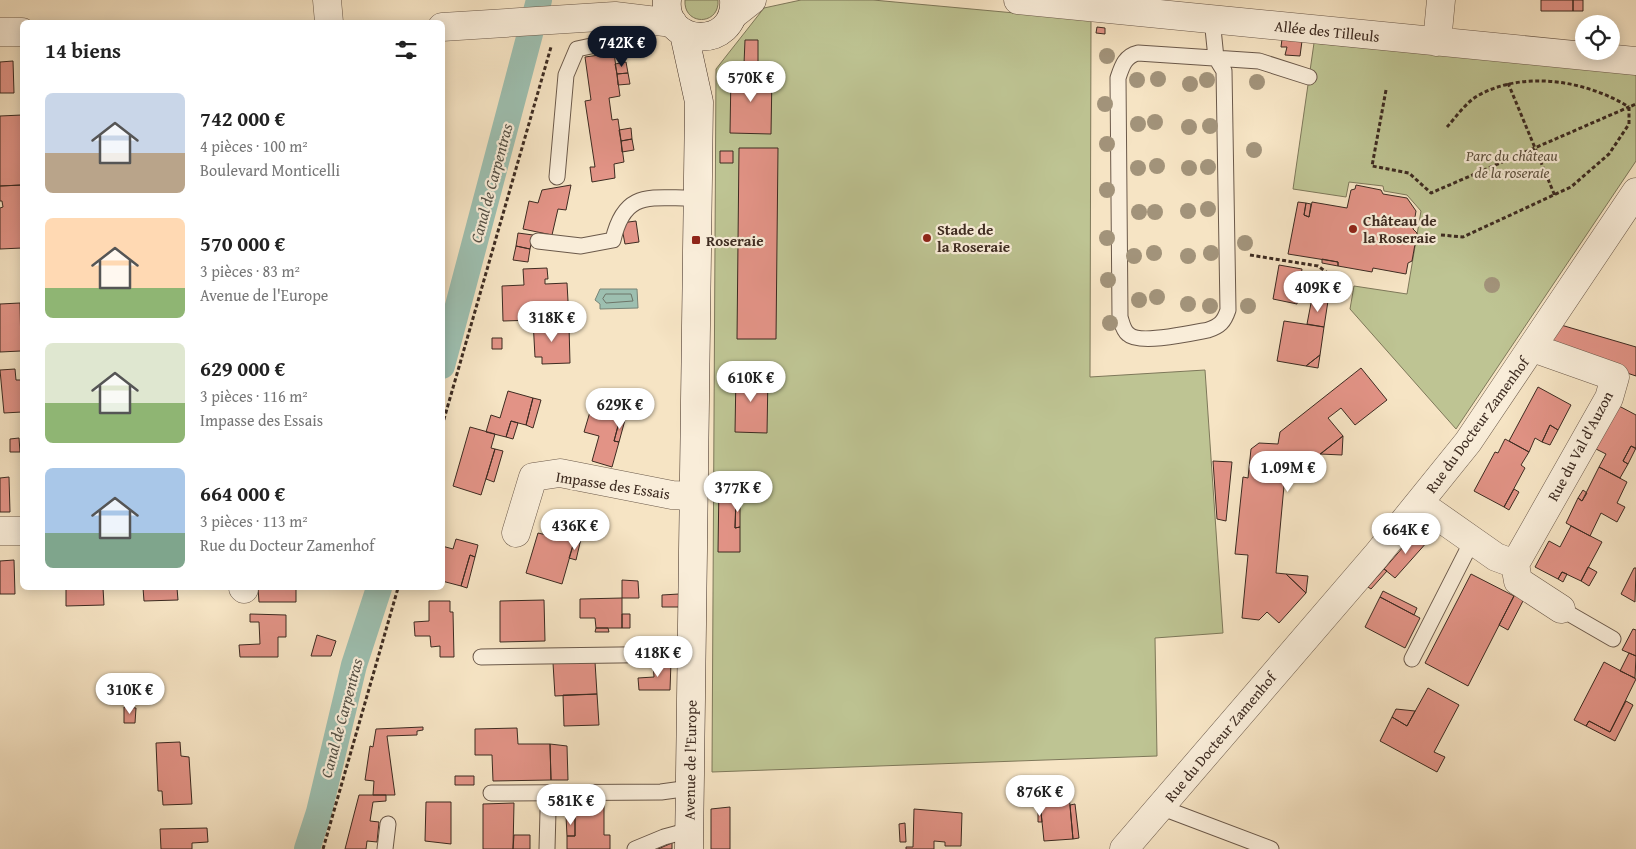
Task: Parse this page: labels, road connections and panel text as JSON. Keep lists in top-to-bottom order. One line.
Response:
{"streets":{"street":["Allée des Tilleuls","Rue du Docteur Zamenhof","Rue du Val d'Auzon","Impasse des Essais","Avenue de l'Europe"]},"crossings":[["Rue du Docteur Zamenhof","Rue du Val d'Auzon"],["Impasse des Essais","Avenue de l'Europe"]],"water":["Canal de Carpentras"],"parks":["Parc du château de la roseraie"],"places":{"other":["Château de la Roseraie","Stade de la Roseraie"],"transit":["Roseraie"]},"page":{"heading":"14 biens","price":["742K €","570K €","409K €","318K €","610K €","629K €","1.09M €","377K €","436K €","664K €","418K €","310K €","876K €","581K €"],"list":[{"name":"742 000 €","note":"4 pièces · 100 m² · Boulevard Monticelli"},{"name":"570 000 €","note":"3 pièces · 83 m² · Avenue de l'Europe"},{"name":"629 000 €","note":"3 pièces · 116 m² · Impasse des Essais"},{"name":"664 000 €","note":"3 pièces · 113 m² · Rue du Docteur Zamenhof"}]}}
